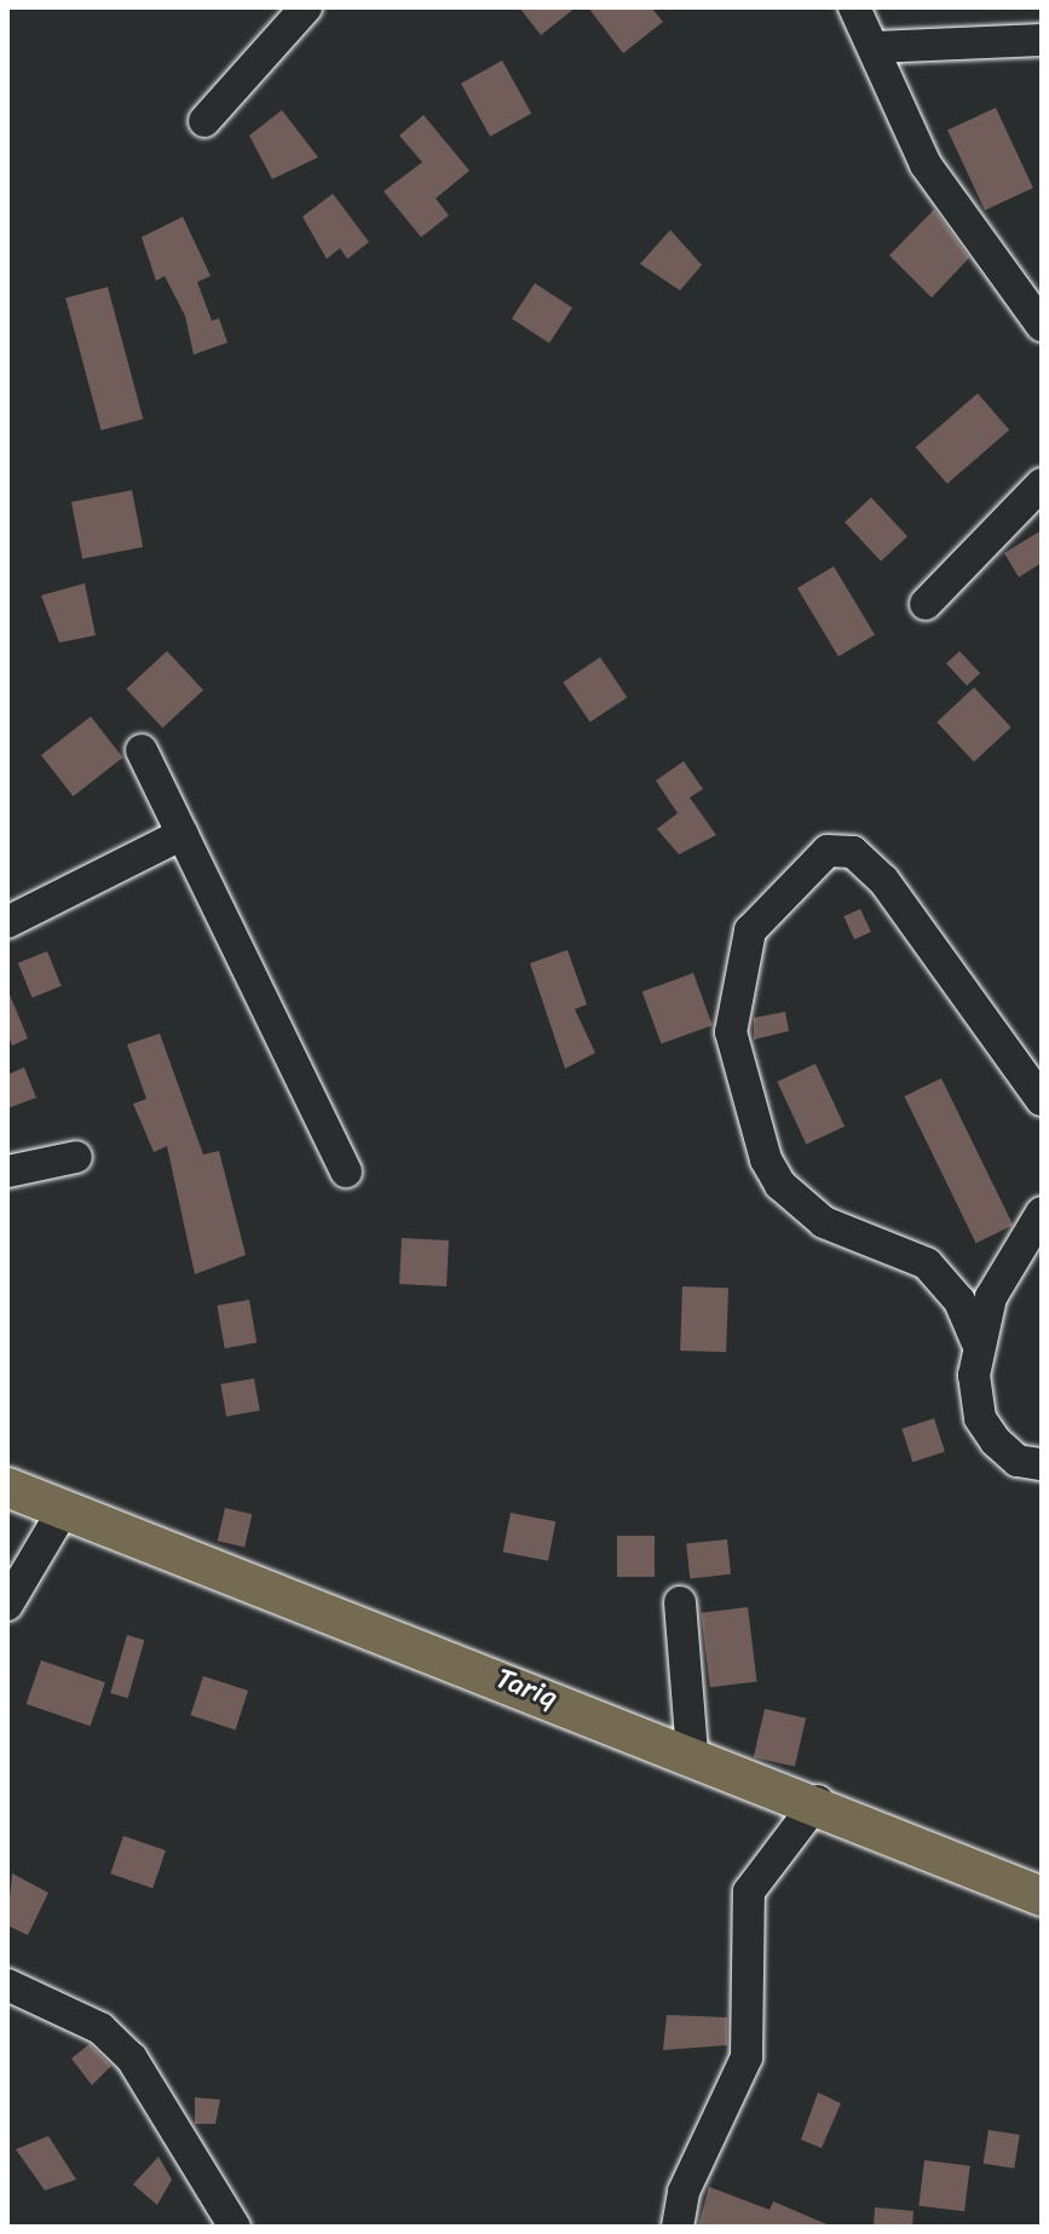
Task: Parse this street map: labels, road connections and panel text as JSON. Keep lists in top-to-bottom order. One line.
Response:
{"streets":{"main road":["Tariq"]}}
